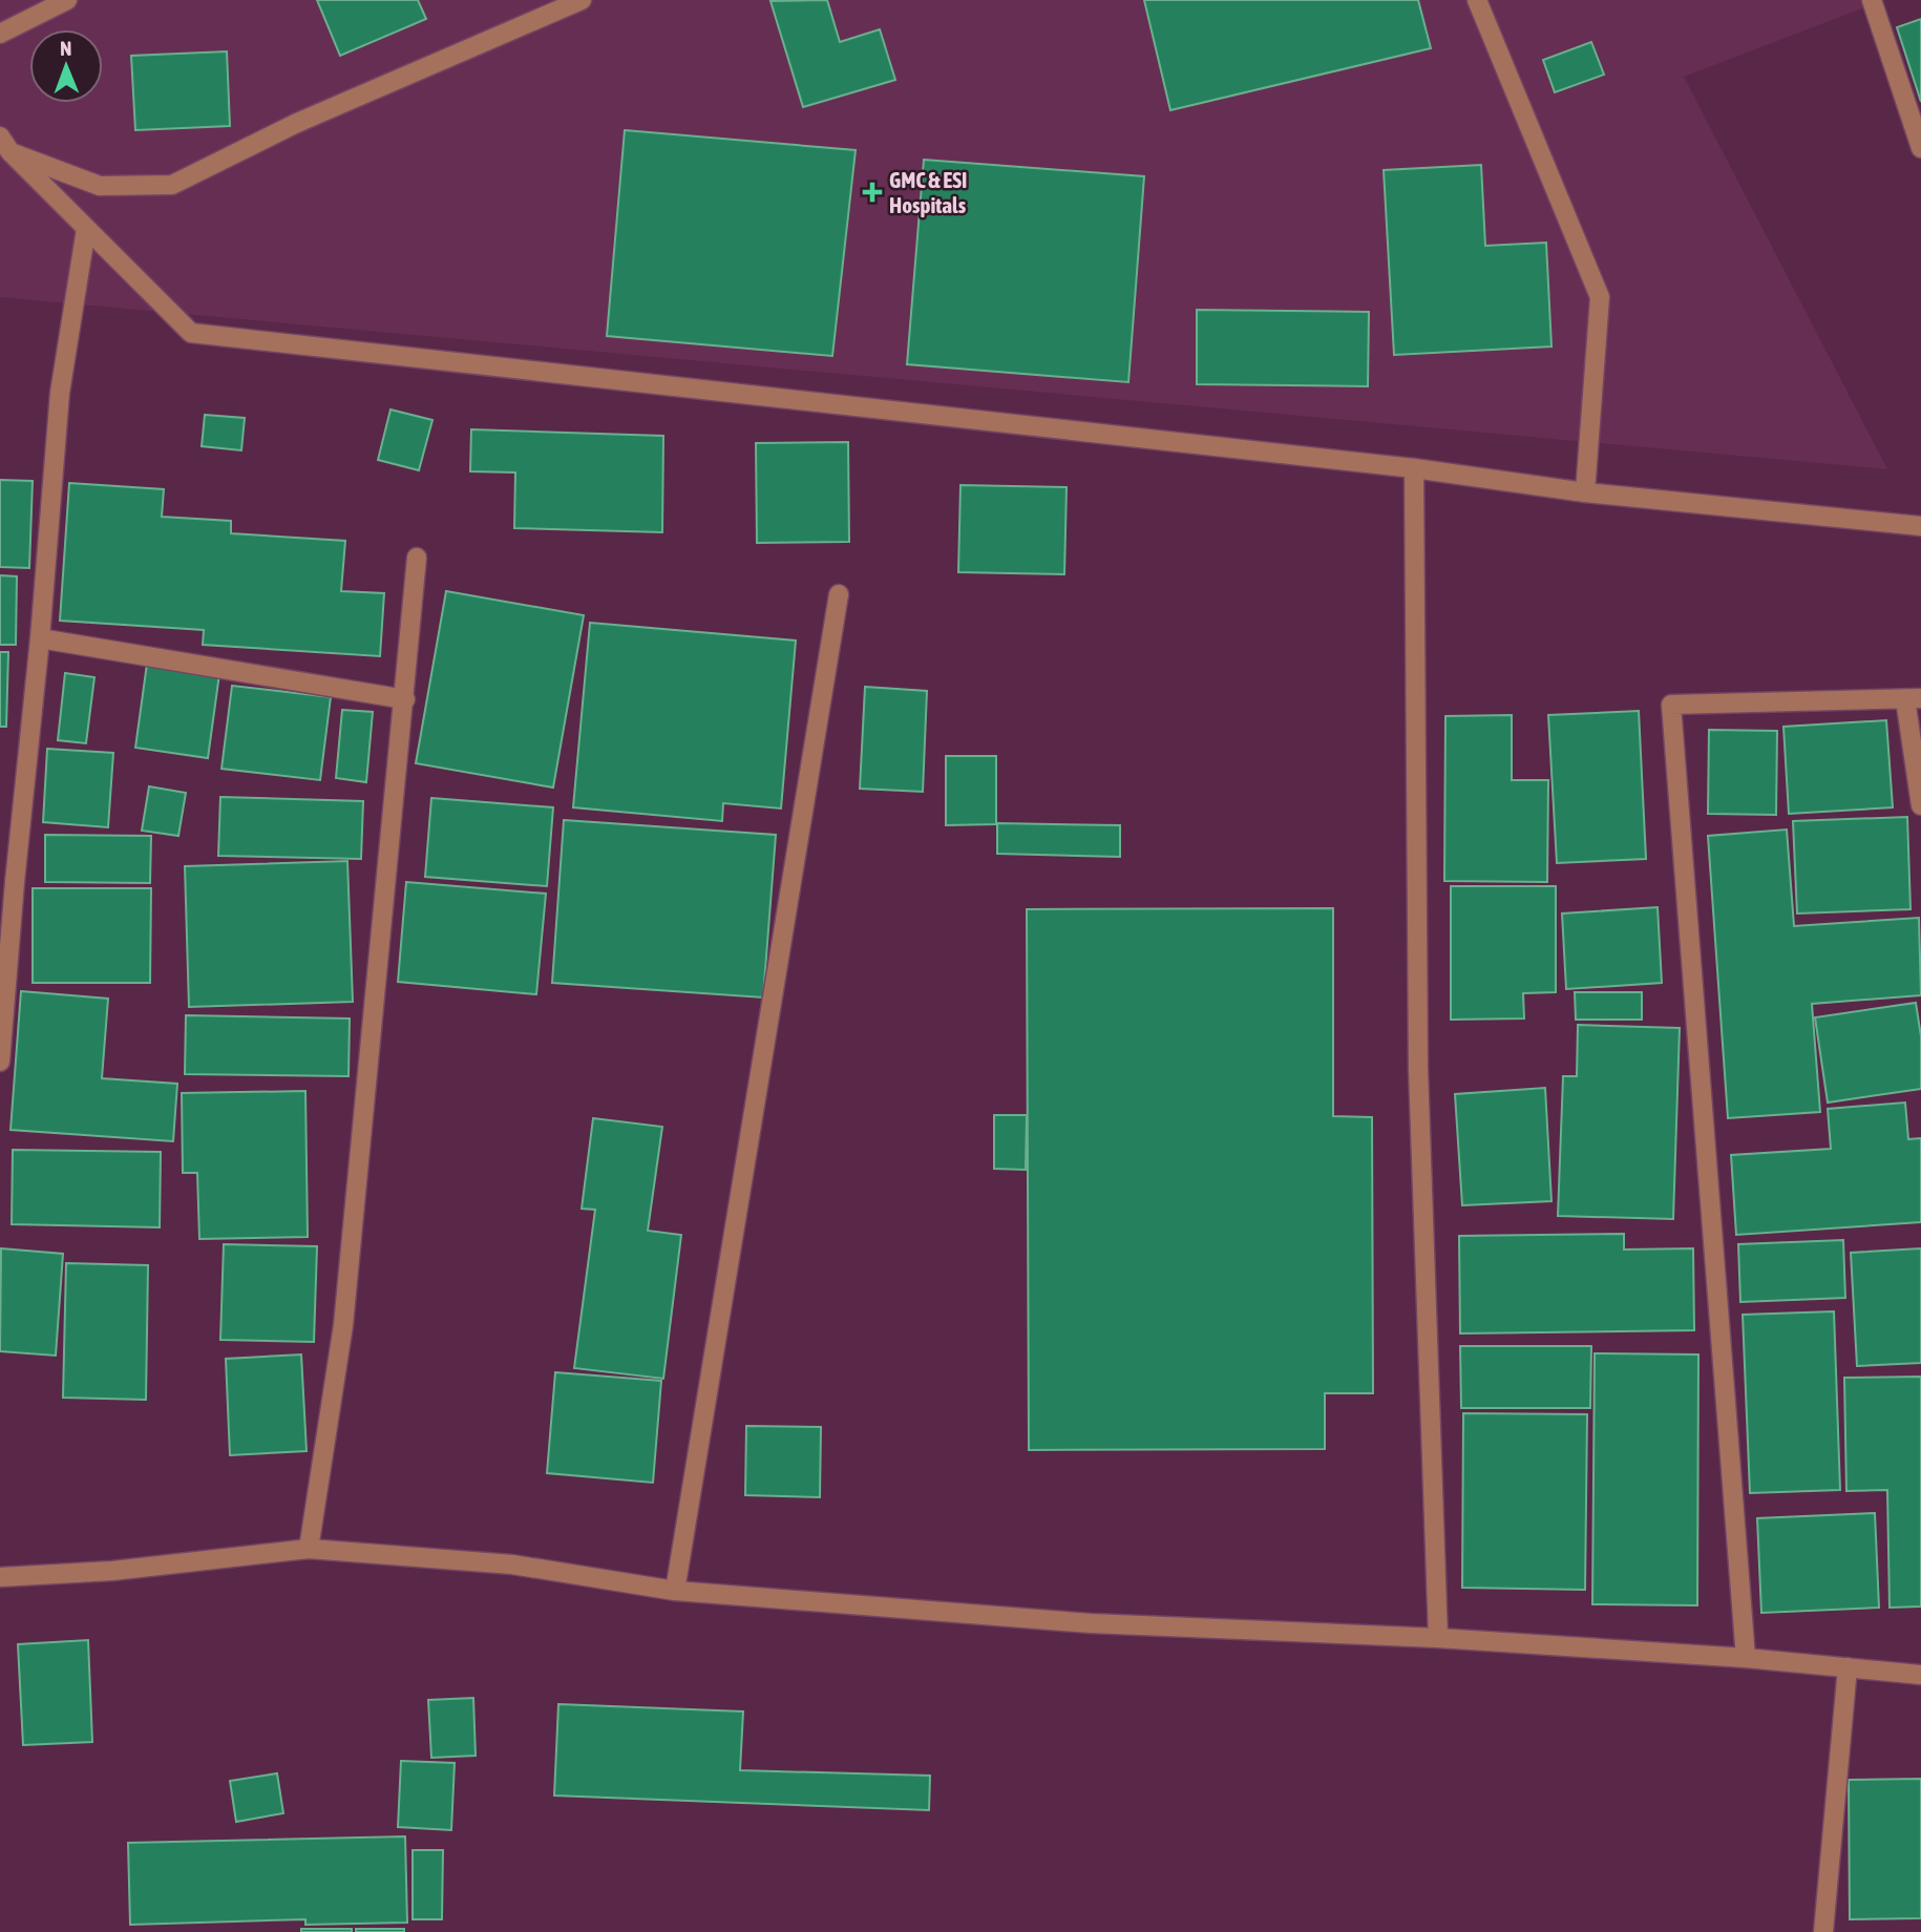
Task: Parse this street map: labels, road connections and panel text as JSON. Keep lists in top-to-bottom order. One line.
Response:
{"places":{"health":["GMC & ESI Hospitals"]},"north":"top"}
